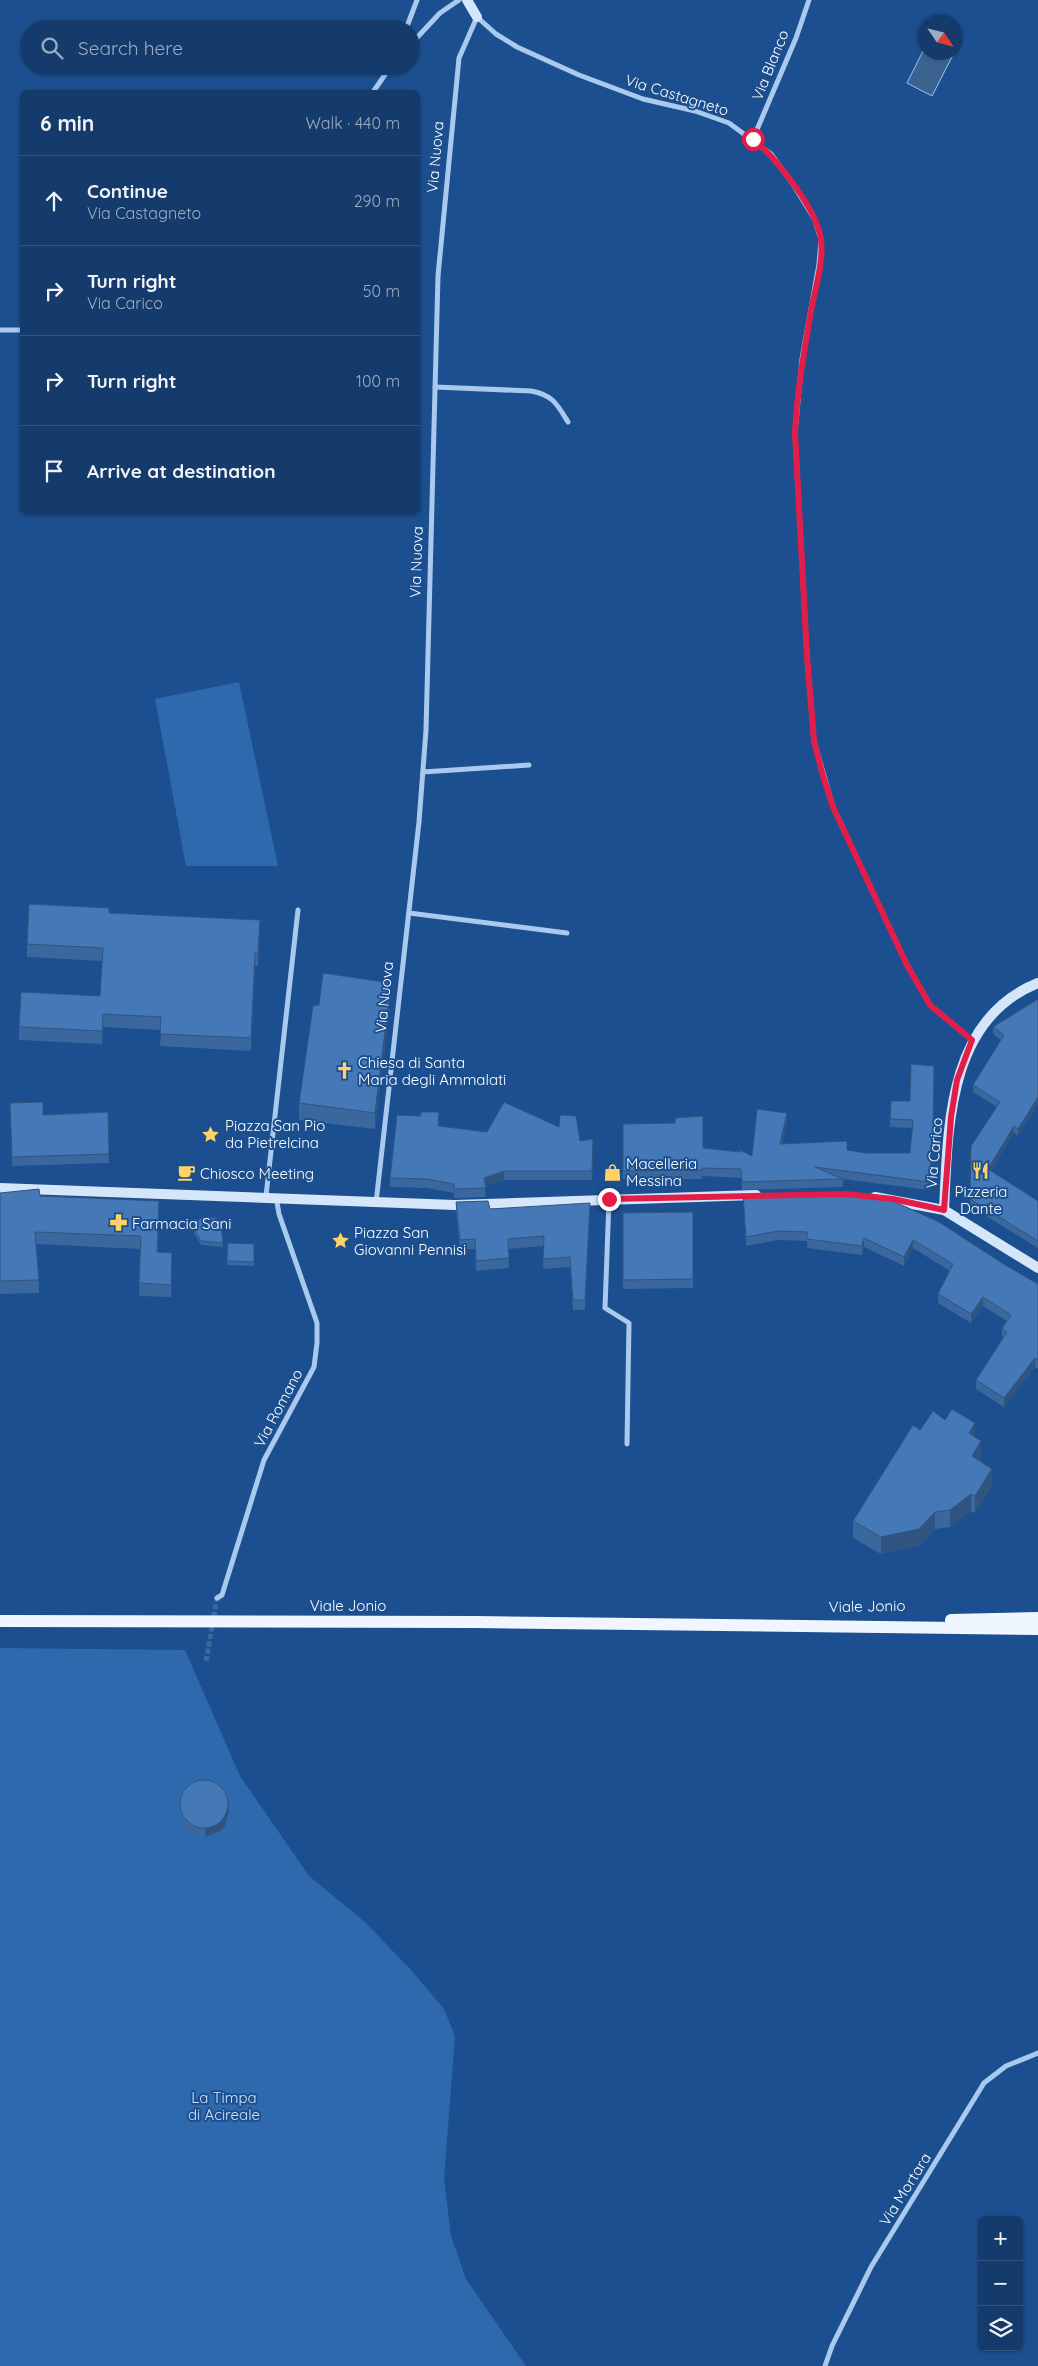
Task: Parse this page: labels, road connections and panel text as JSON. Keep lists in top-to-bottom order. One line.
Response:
{"streets":{"main road":["Viale Jonio"],"street":["Via Blanco","Via Castagneto","Via Nuova","Via Carico","Via Romano","Via Mortara"]},"crossings":[["Via Blanco","Via Castagneto"],["Via Castagneto","Via Nuova"],["Via Castagneto","Via Carico"]],"parks":["La Timpa di Acireale"],"places":{"church":["Chiesa di Santa Maria degli Ammalati"],"place":["Piazza San Pio da Pietrelcina","Piazza San Giovanni Pennisi"],"restaurant":["Pizzeria Dante"],"shop":["Macelleria Messina"],"cafe":["Chiosco Meeting"],"pharmacy":["Farmacia Sani"]},"north":"bottom right","page":{"search":"Search here","heading":["6 min","Walk · 440 m"],"list":[["Continue","Via Castagneto","290 m"],["Turn right","Via Carico","50 m"],["Turn right","100 m"],"Arrive at destination"],"map_buttons":["+","−"]}}
